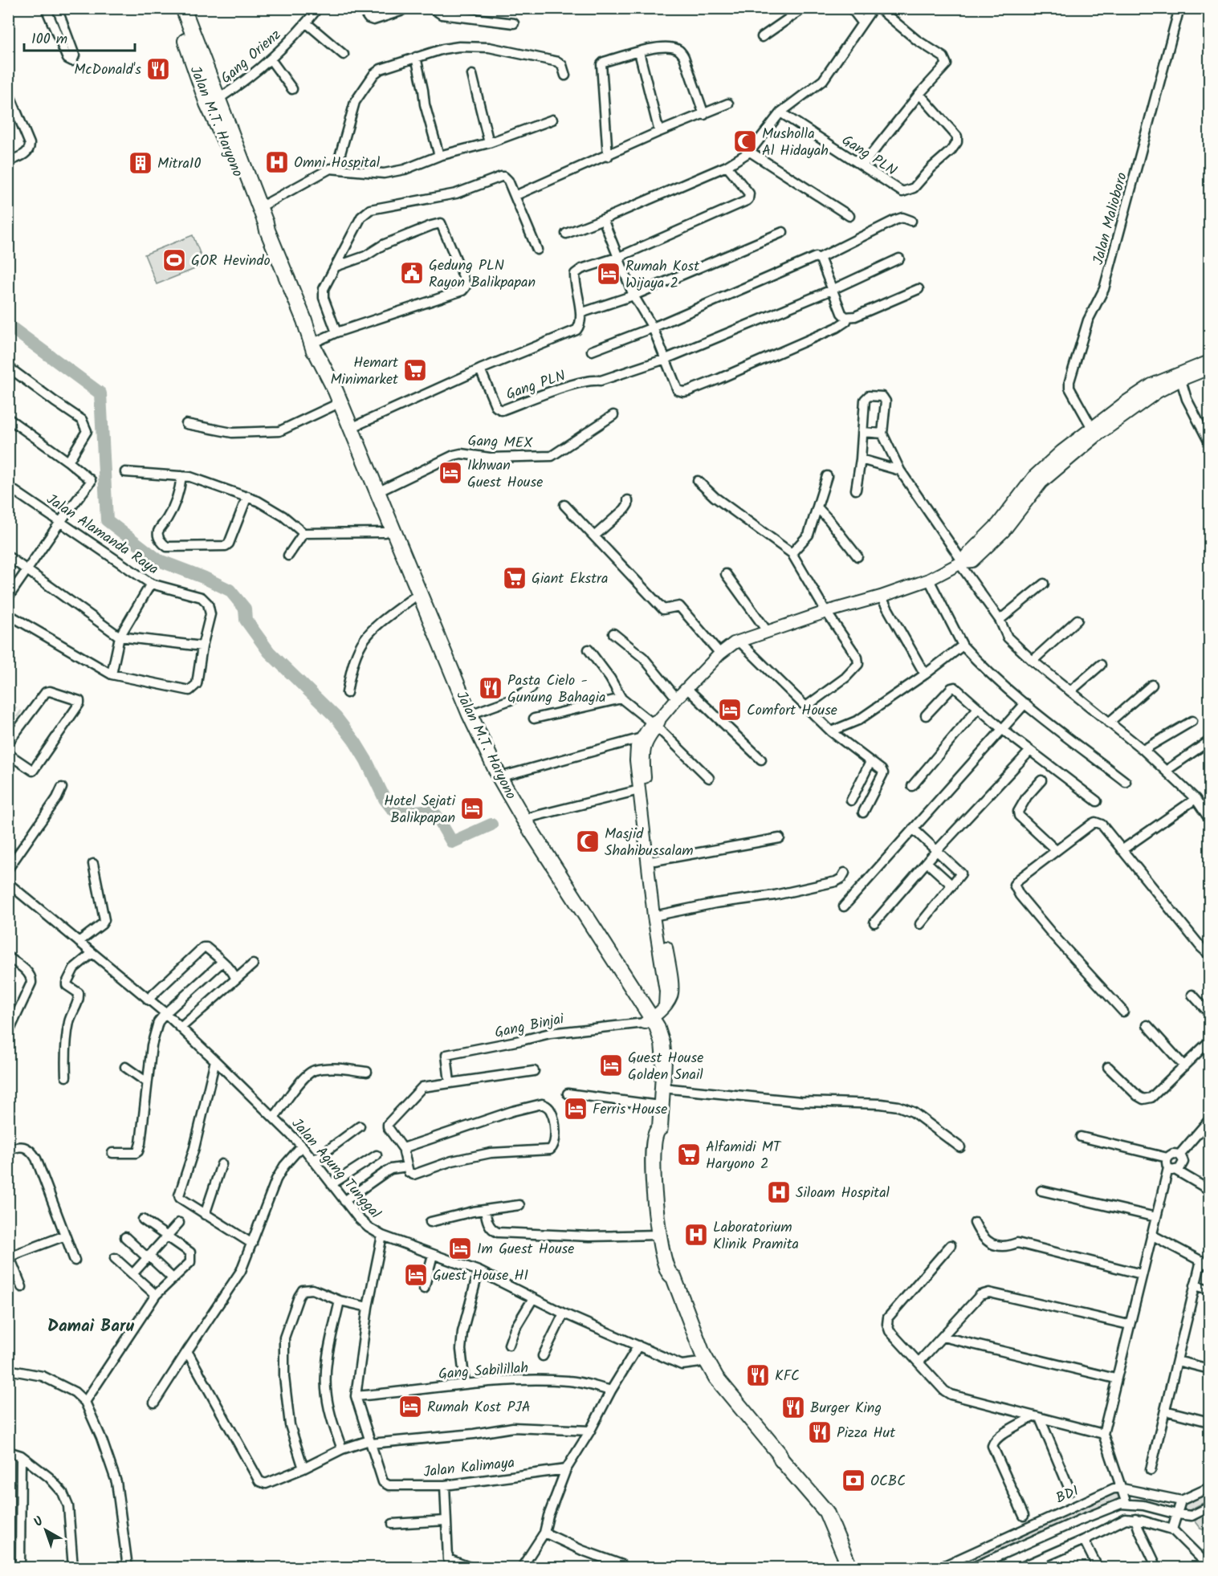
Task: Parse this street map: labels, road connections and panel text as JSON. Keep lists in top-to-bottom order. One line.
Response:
{"streets":{"main road":["Jalan M.T. Haryono"],"street":["Gang Orienz","Gang PLN","Jalan Malioboro","Gang MEX","Jalan Alamanda Raya","Gang Binjai","Jalan Agung Tunggal","Gang Sabilillah","Jalan Kalimaya","BDI"]},"crossings":[["Gang Orienz","Jalan M.T. Haryono"],["Jalan M.T. Haryono","Gang MEX"],["Jalan M.T. Haryono","Gang Binjai"],["Jalan M.T. Haryono","Jalan Agung Tunggal"],["Jalan Agung Tunggal","Jalan Kalimaya"],["Gang Sabilillah","Jalan Kalimaya"]],"districts":["Damai Baru"],"places":{"restaurant":["McDonald's","Pasta Cielo - Gunung Bahagia","KFC","Burger King","Pizza Hut"],"mosque":["Musholla Al Hidayah","Masjid Shahibussalam"],"hospital":["Omni Hospital","Siloam Hospital","Laboratorium Klinik Pramita"],"building":["Mitra10"],"sports":["GOR Hevindo"],"public building":["Gedung PLN Rayon Balikpapan"],"hotel":["Rumah Kost Wijaya 2","Ikhwan Guest House","Comfort House","Hotel Sejati Balikpapan","Guest House Golden Snail","Ferris House","Im Guest House","Guest House HI","Rumah Kost PJA"],"supermarket":["Hemart Minimarket","Giant Ekstra","Alfamidi MT Haryono 2"],"bank":["OCBC"]},"scale_bar":"100 m","north":"top left"}
